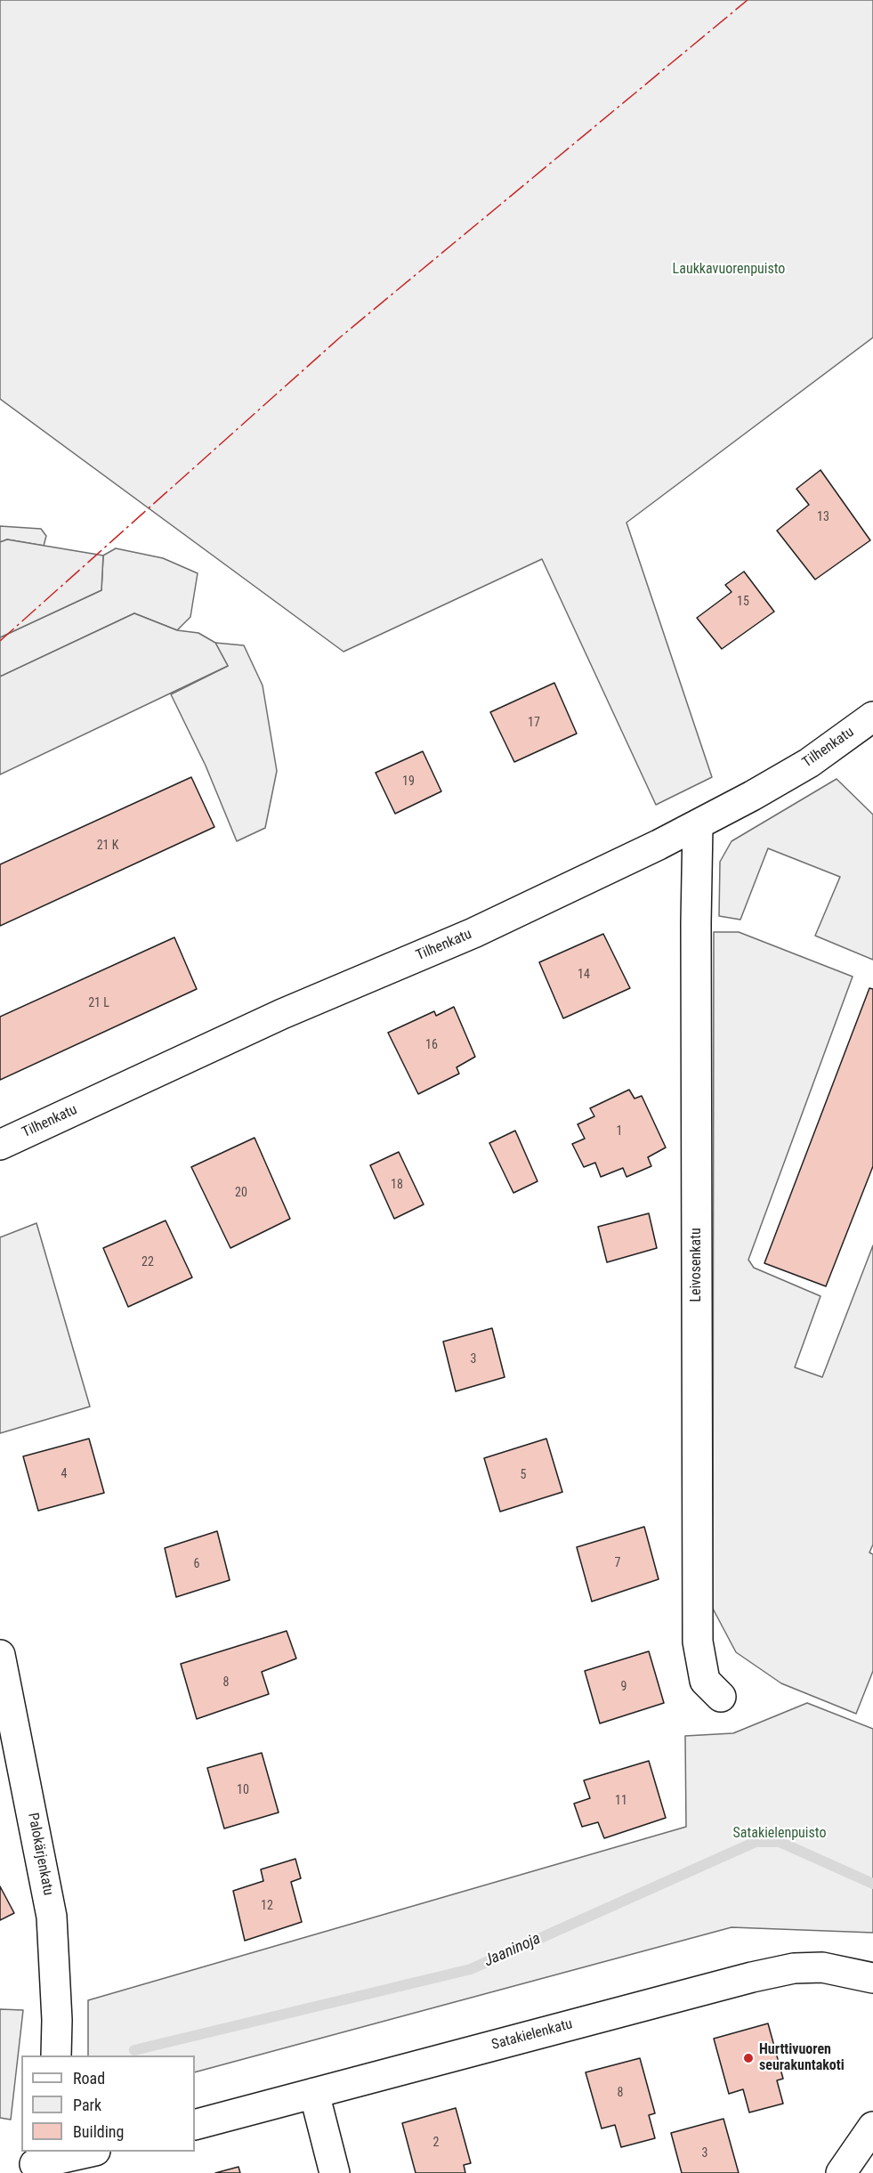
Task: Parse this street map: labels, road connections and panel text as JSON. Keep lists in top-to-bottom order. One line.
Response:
{"streets":{"street":["Tilhenkatu","Leivosenkatu","Palokärjenkatu","Satakielenkatu"]},"crossings":[["Tilhenkatu","Leivosenkatu"]],"water":["Jaaninoja"],"parks":["Laukkavuorenpuisto","Satakielenpuisto"],"places":["Hurttivuoren seurakuntakoti"],"house_numbers":["13","15","17","19","21 K","14","21 L","16","1","18","20","22","3","4","5","7","6","8","9","10","11","12","8","2","3"],"legend":["Road","Park","Building"]}
